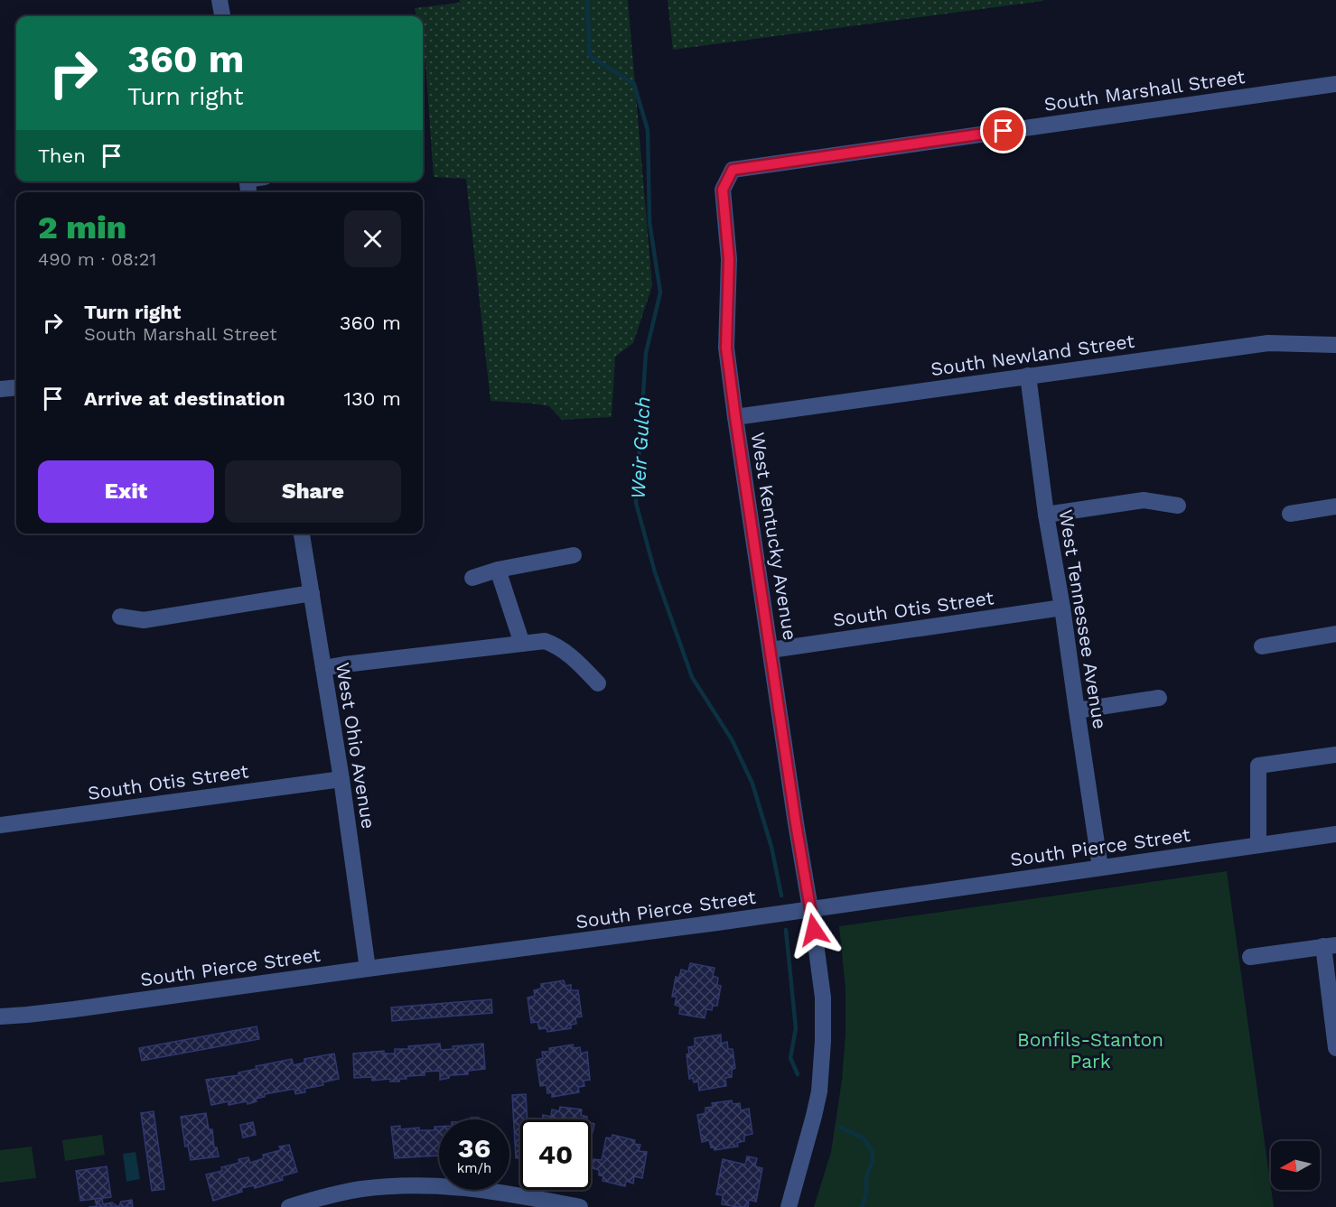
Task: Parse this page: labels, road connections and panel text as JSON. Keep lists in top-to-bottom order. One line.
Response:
{"streets":{"street":["South Marshall Street","South Newland Street","West Kentucky Avenue","South Otis Street","West Tennessee Avenue","West Ohio Avenue","South Pierce Street"]},"crossings":[["South Marshall Street","West Kentucky Avenue"],["South Newland Street","West Kentucky Avenue"],["South Newland Street","West Tennessee Avenue"],["West Kentucky Avenue","South Otis Street"],["West Kentucky Avenue","South Pierce Street"],["South Otis Street","West Tennessee Avenue"],["South Otis Street","West Ohio Avenue"],["West Tennessee Avenue","South Pierce Street"],["West Ohio Avenue","South Pierce Street"]],"water":["Weir Gulch"],"parks":["Bonfils-Stanton Park"],"north":"left","page":{"turn":["360 m","Turn right"],"then":"Then","heading":["2 min","490 m · 08:21"],"list":[{"name":"Turn right","note":"South Marshall Street","value":"360 m"},{"name":"Arrive at destination","value":"130 m"}],"buttons":["Exit","Share"],"speed":"36 km/h","limit":"40"}}
